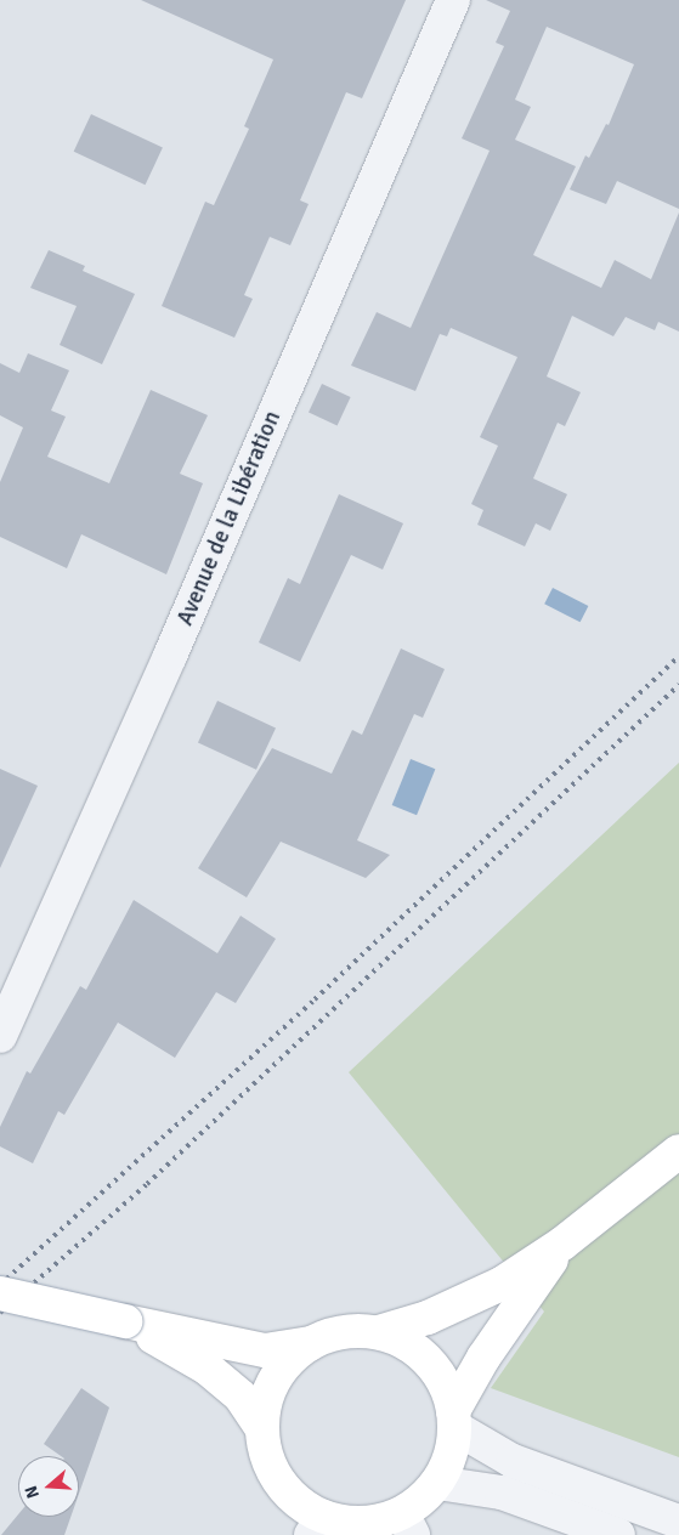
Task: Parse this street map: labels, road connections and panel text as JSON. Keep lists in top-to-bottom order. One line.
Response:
{"streets":{"street":["Avenue de la Libération"]},"north":"left"}
